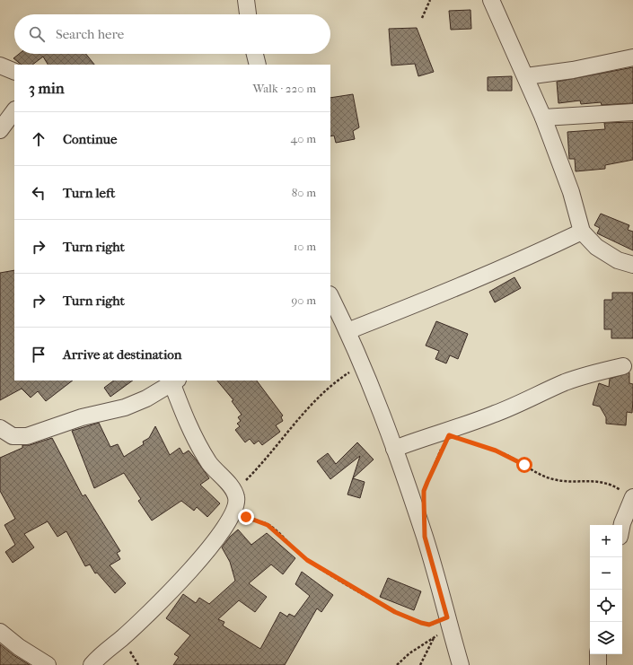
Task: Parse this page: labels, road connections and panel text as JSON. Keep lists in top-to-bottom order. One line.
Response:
{"page":{"search":"Search here","heading":["3 min","Walk · 220 m"],"list":[["Continue","40 m"],["Turn left","80 m"],["Turn right","10 m"],["Turn right","90 m"],"Arrive at destination"],"map_buttons":["+","−"]}}
